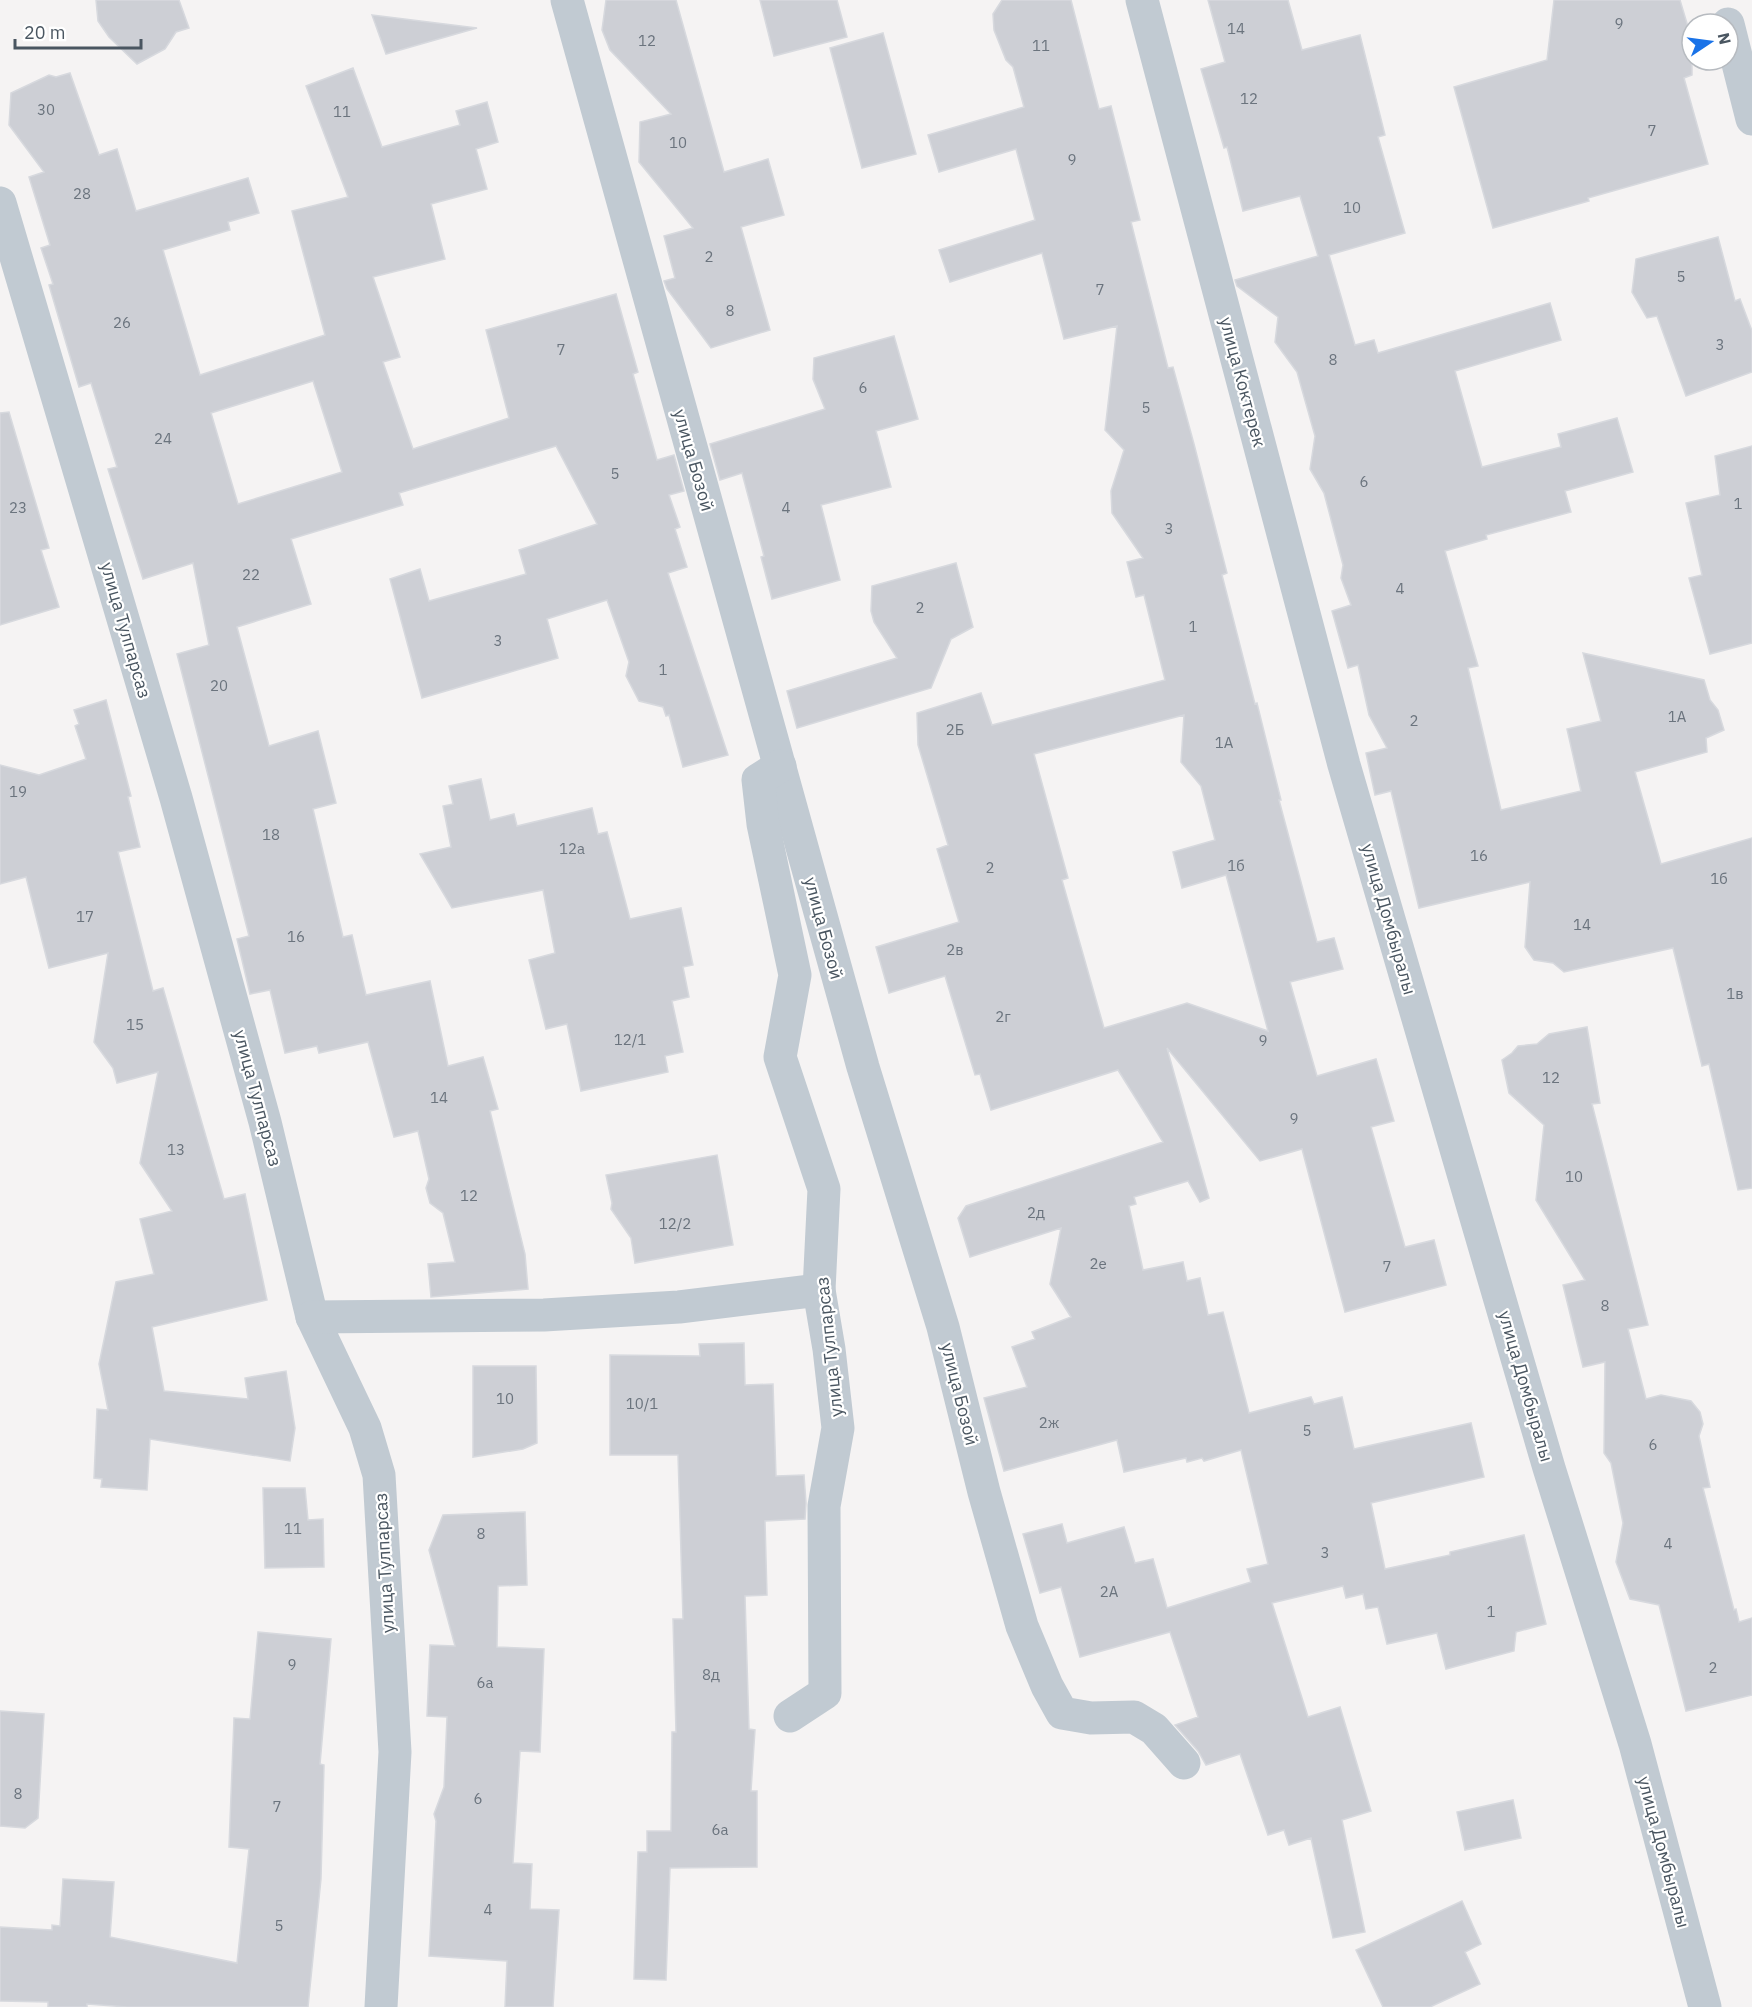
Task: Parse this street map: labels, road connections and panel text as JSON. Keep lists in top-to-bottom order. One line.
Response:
{"streets":{"street":["улица Коктерек","улица Бозой","улица Тулпарсаз","улица Домбыралы"]},"crossings":[["улица Коктерек","улица Домбыралы"],["улица Бозой","улица Тулпарсаз"]],"house_numbers":["9","14","12","11","12","30","11","7","10","9","28","10","2","5","7","8","26","3","7","8","6","5","24","5","6","1","23","4","3","22","4","2","1","3","1","20","1А","2","2Б","1А","19","18","12а","16","1б","2","1б","17","14","16","2в","1в","2г","15","12/1","9","12","14","9","13","10","12","2д","12/2","2е","7","8","10","10/1","2ж","5","6","11","8","4","3","2А","1","9","2","8д","6а","8","6","7","6а","4","5"],"scale_bar":"20 m","north":"right"}
